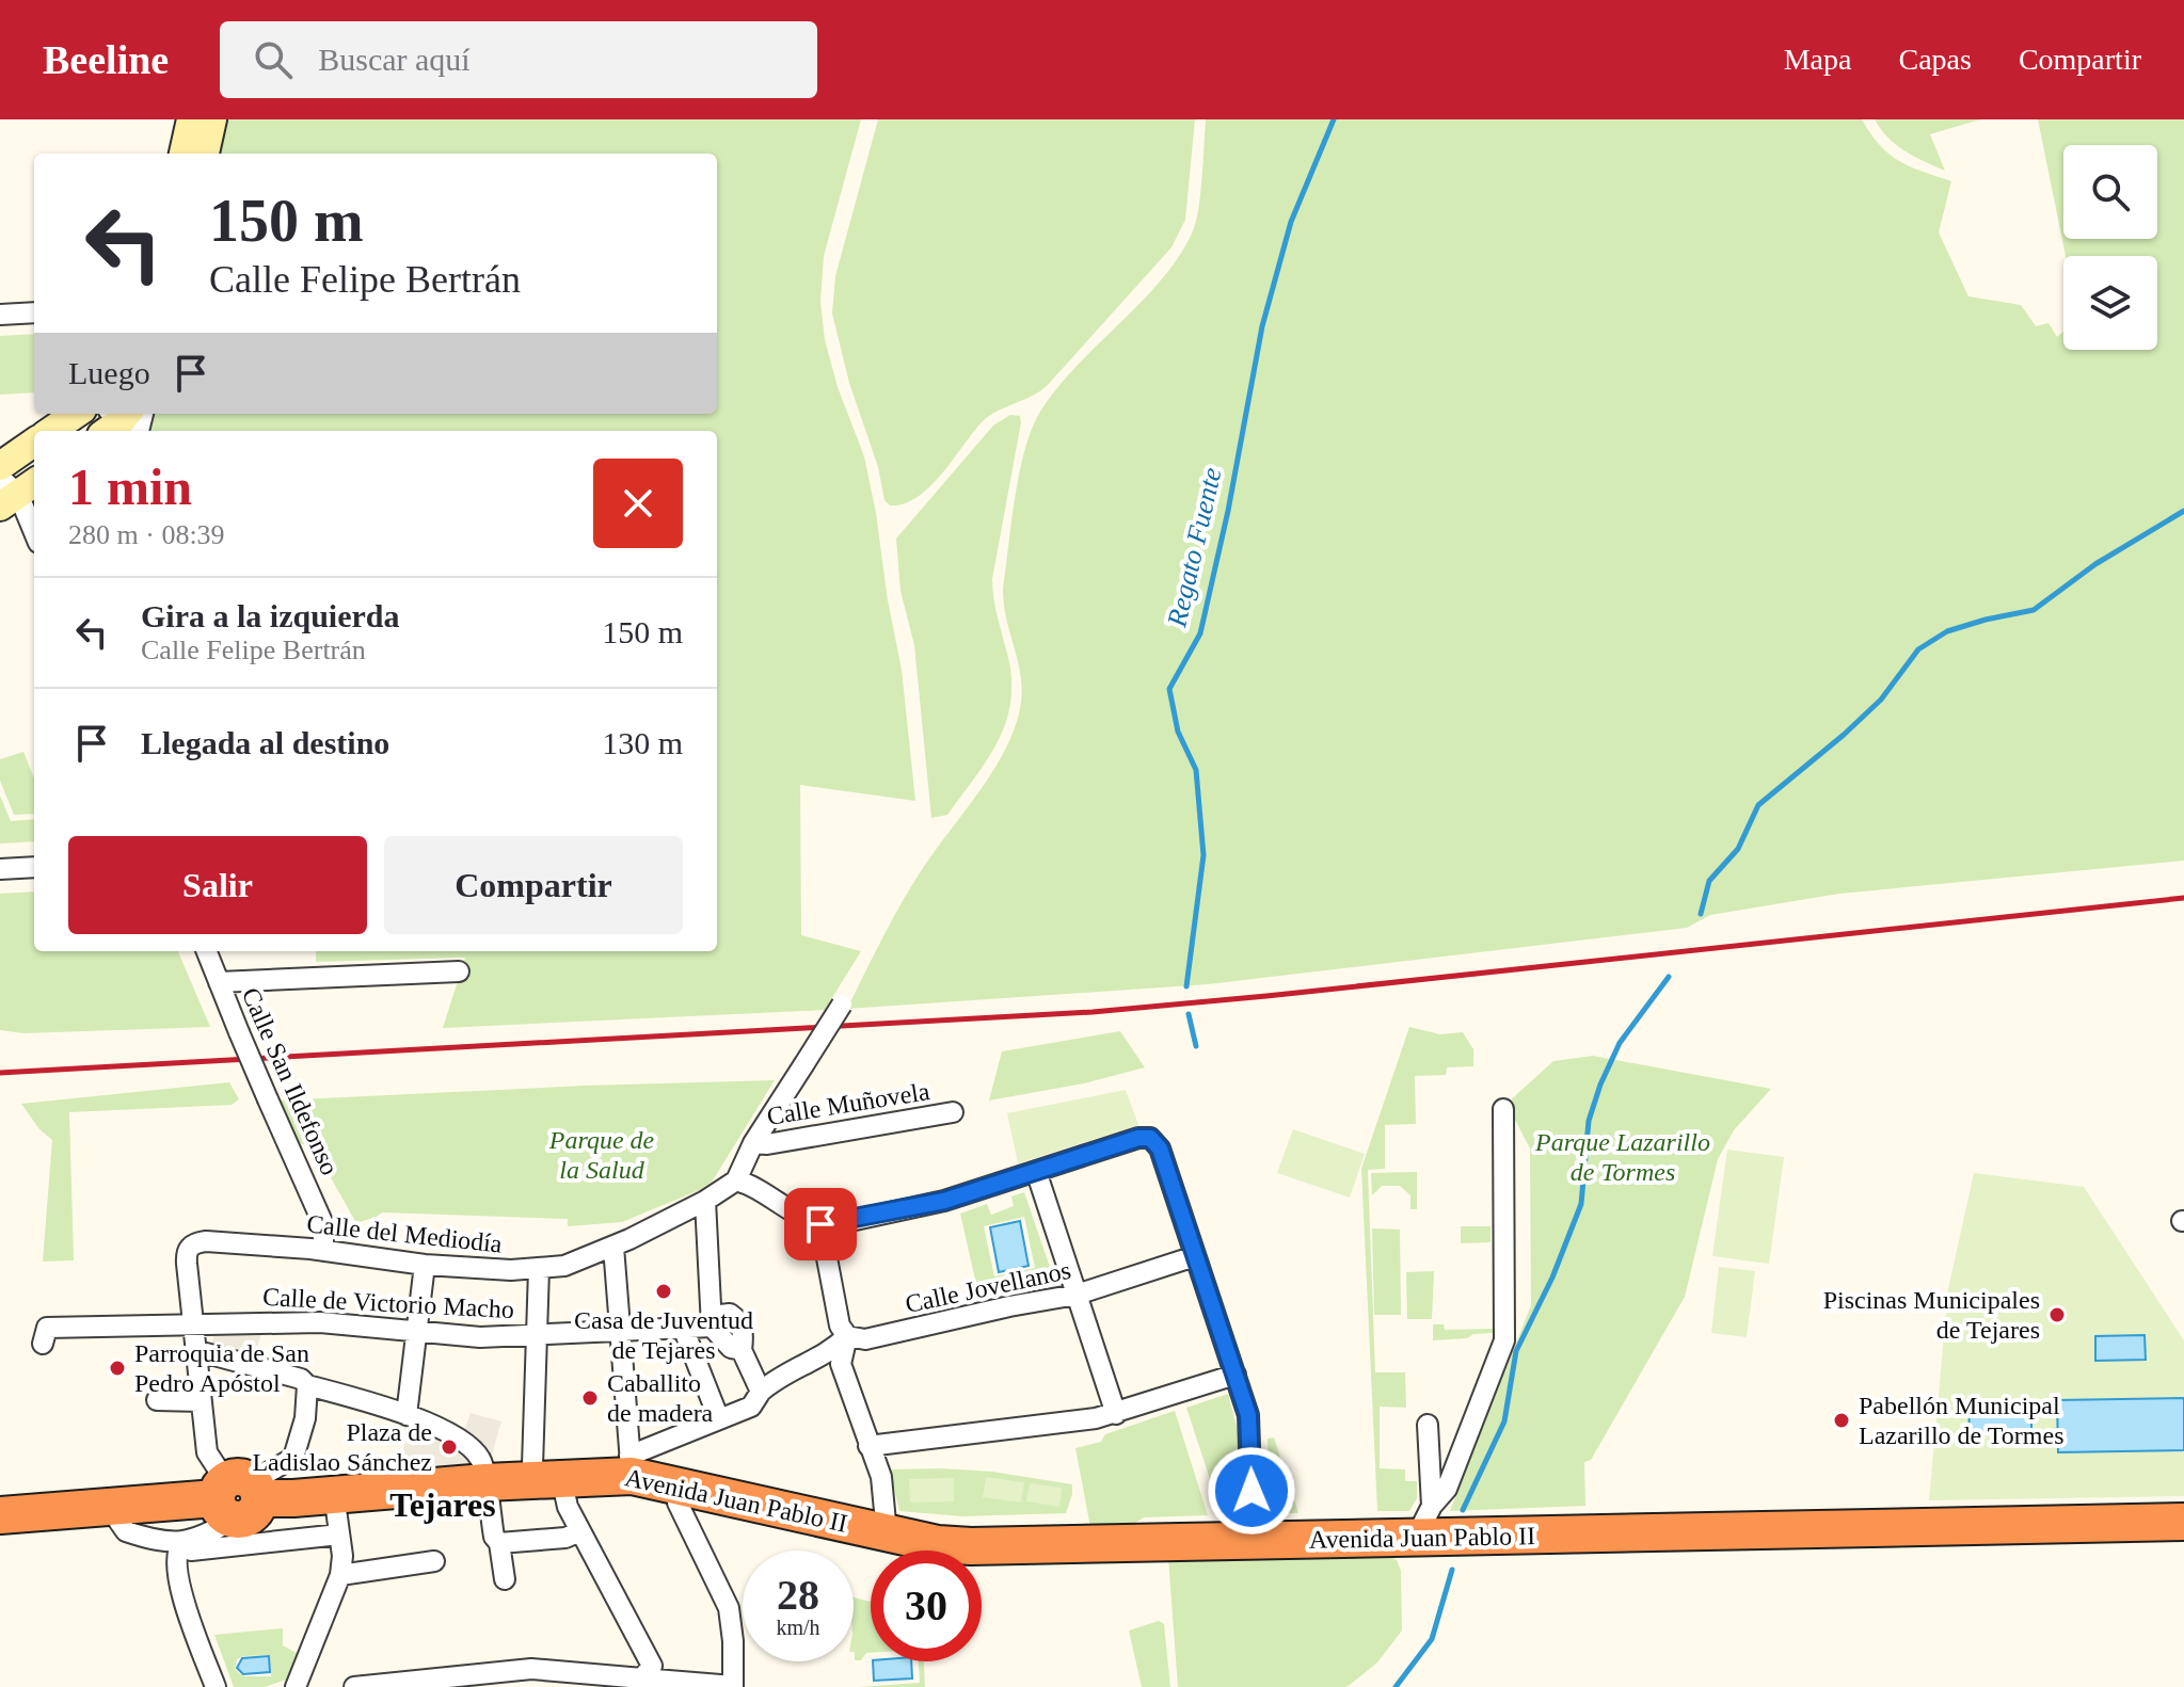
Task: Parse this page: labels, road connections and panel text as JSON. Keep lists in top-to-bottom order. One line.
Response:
{"streets":{"highway":["Avenida Juan Pablo II"],"street":["Calle San Ildefonso","Calle Muñovela","Calle del Mediodía","Calle Jovellanos","Calle de Victorio Macho"]},"crossings":[["Calle San Ildefonso","Calle del Mediodía"],["Calle del Mediodía","Calle de Victorio Macho"]],"districts":["Tejares"],"water":["Regato Fuente"],"parks":["Parque de la Salud","Parque Lazarillo de Tormes"],"places":["Casa de Juventud de Tejares","Piscinas Municipales de Tejares","Parroquia de San Pedro Apóstol","Caballito de madera","Pabellón Municipal Lazarillo de Tormes","Plaza de Ladislao Sánchez"],"page":{"header":"Beeline","search":"Buscar aquí","nav":["Mapa","Capas","Compartir"],"turn":["150 m","Calle Felipe Bertrán"],"then":"Luego","heading":["1 min","280 m · 08:39"],"list":[{"name":"Gira a la izquierda","note":"Calle Felipe Bertrán","value":"150 m"},{"name":"Llegada al destino","value":"130 m"}],"buttons":["Salir","Compartir"],"speed":"28 km/h","limit":"30"}}
